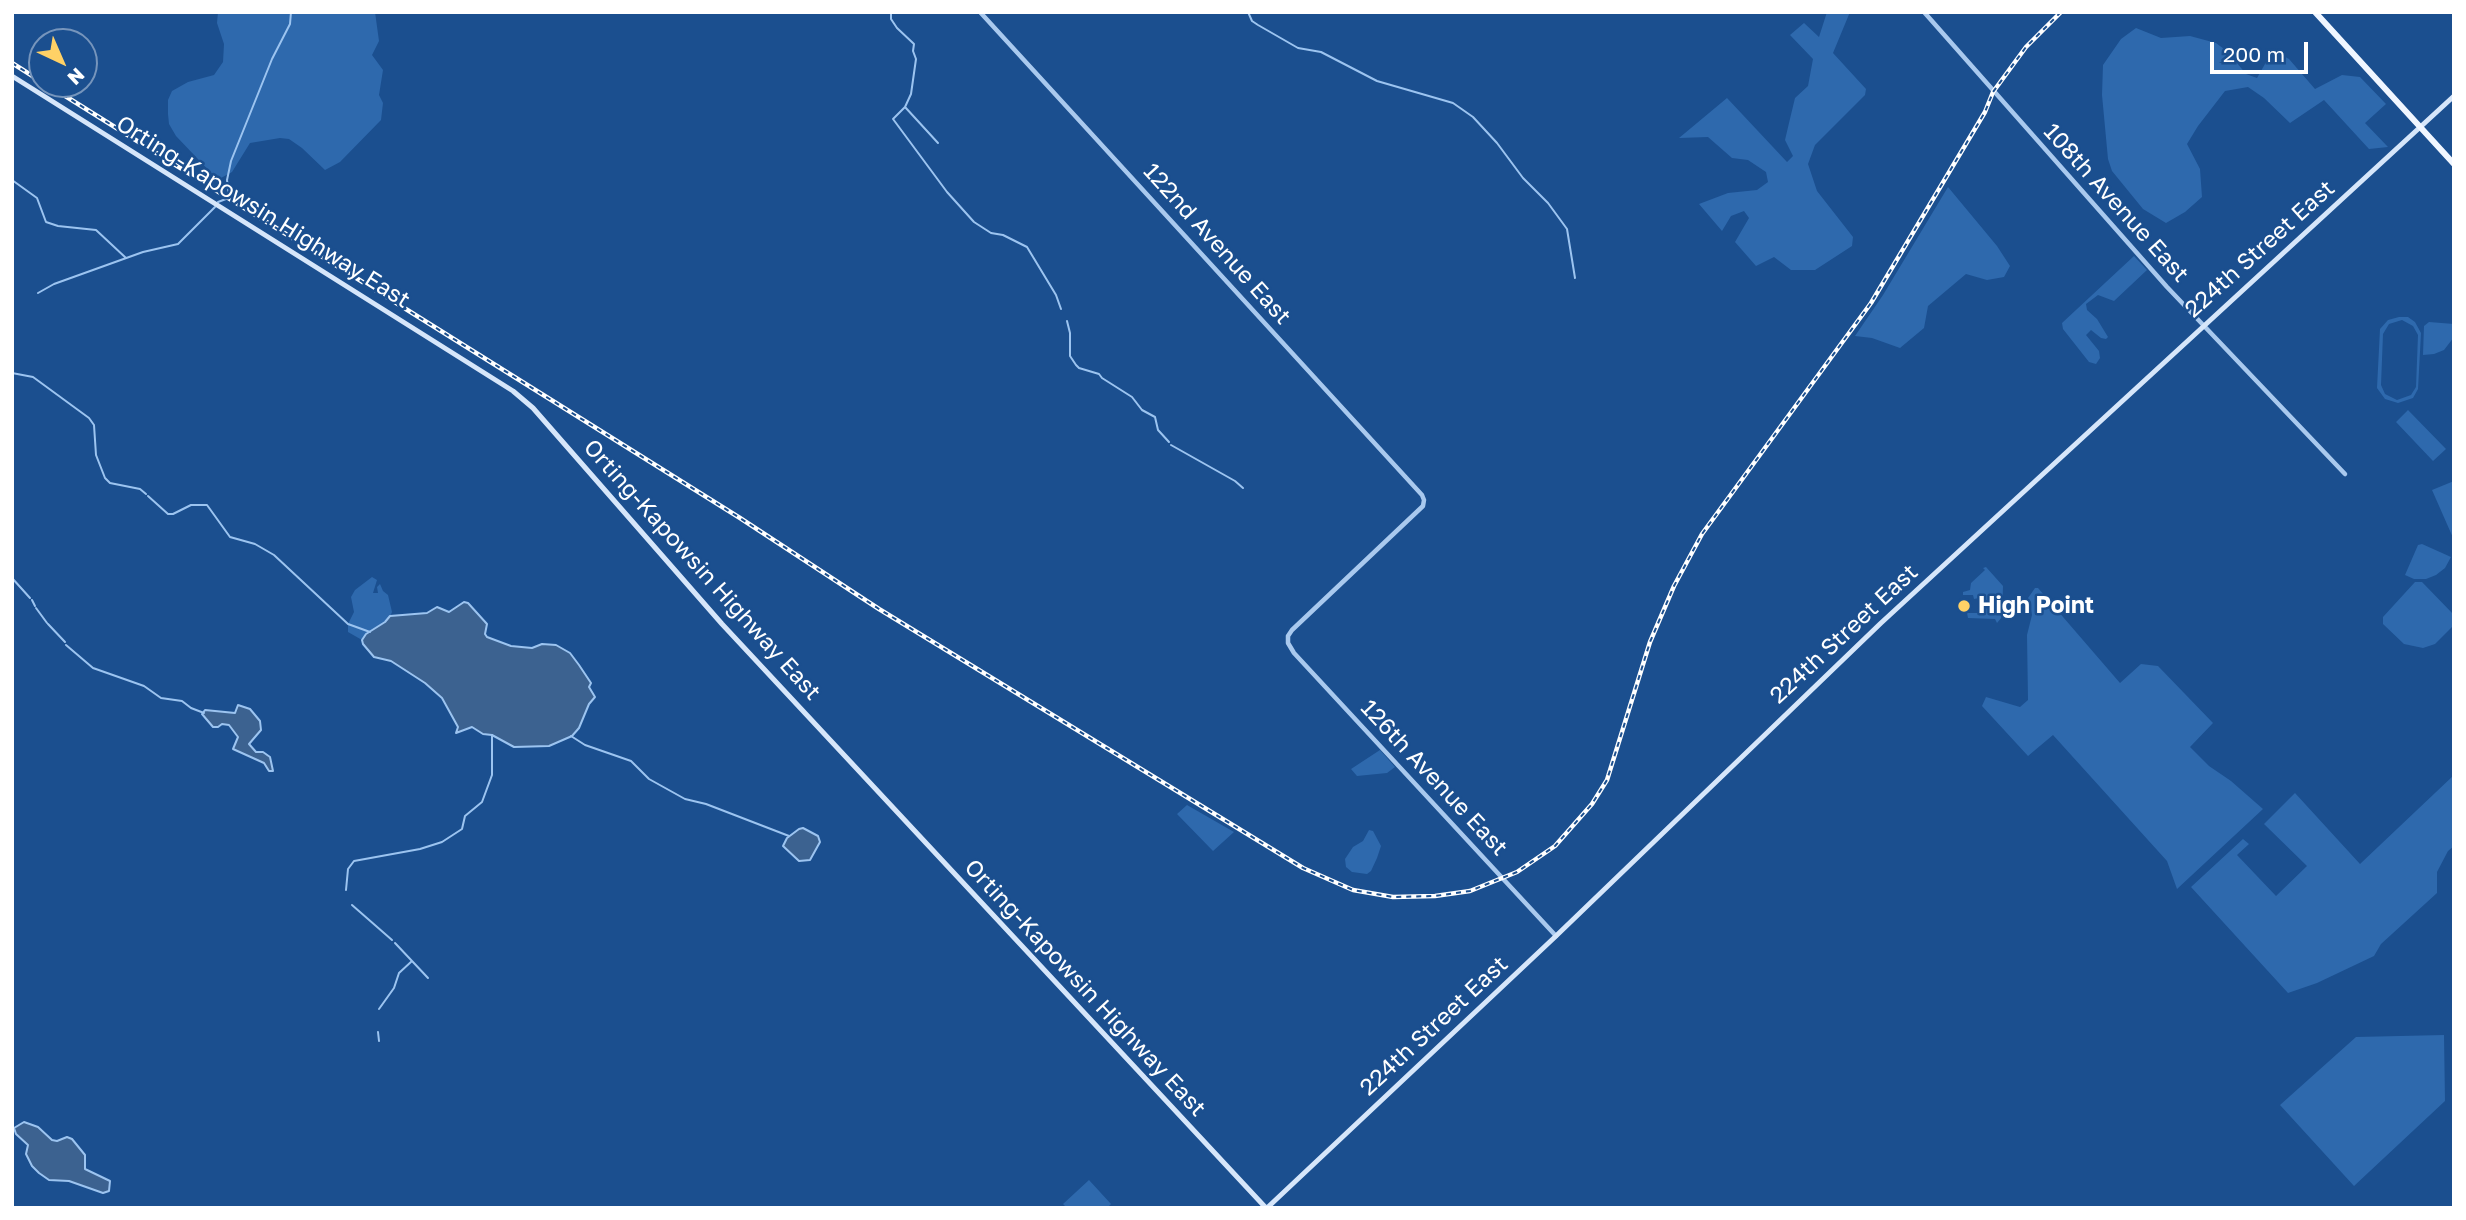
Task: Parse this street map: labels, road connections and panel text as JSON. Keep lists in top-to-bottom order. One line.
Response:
{"streets":{"main road":["Orting-Kapowsin Highway East","224th Street East"],"street":["108th Avenue East","122nd Avenue East","126th Avenue East"]},"crossings":[["108th Avenue East","224th Street East"],["Orting-Kapowsin Highway East","224th Street East"],["122nd Avenue East","126th Avenue East"],["224th Street East","126th Avenue East"]],"places":["High Point"],"scale_bar":"200 m","north":"bottom right"}
